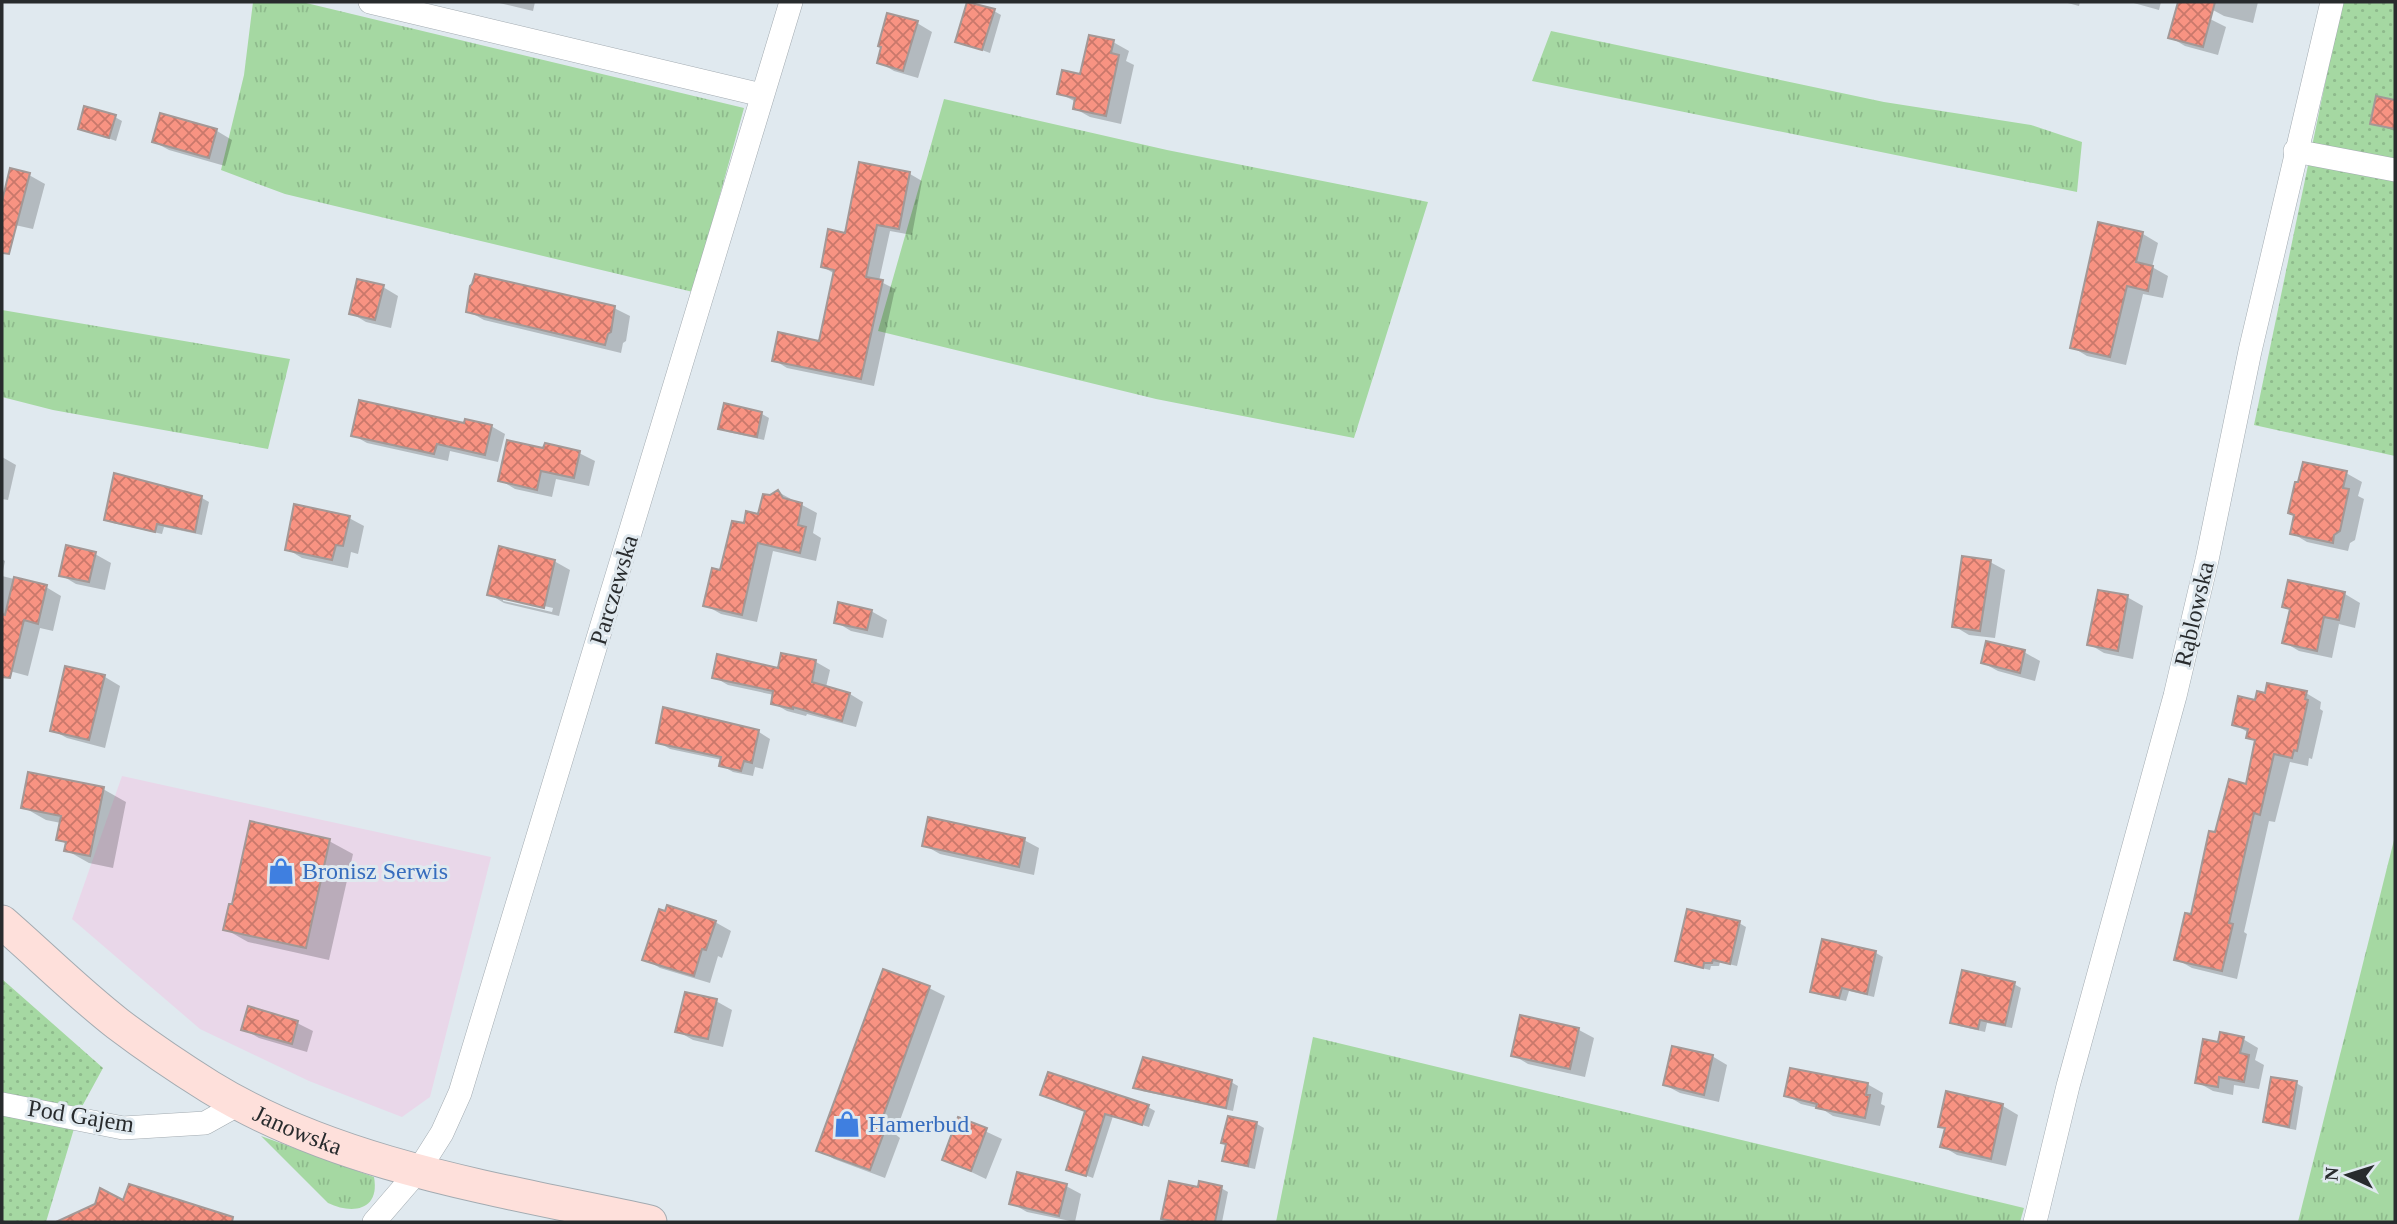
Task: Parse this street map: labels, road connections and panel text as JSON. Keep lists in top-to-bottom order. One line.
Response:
{"streets":{"street":["Parczewska","Rąblowska","Pod Gajem","Janowska"]},"crossings":[["Parczewska","Janowska"],["Pod Gajem","Janowska"]],"places":{"shop":["Bronisz Serwis","Hamerbud"]},"north":"left"}
